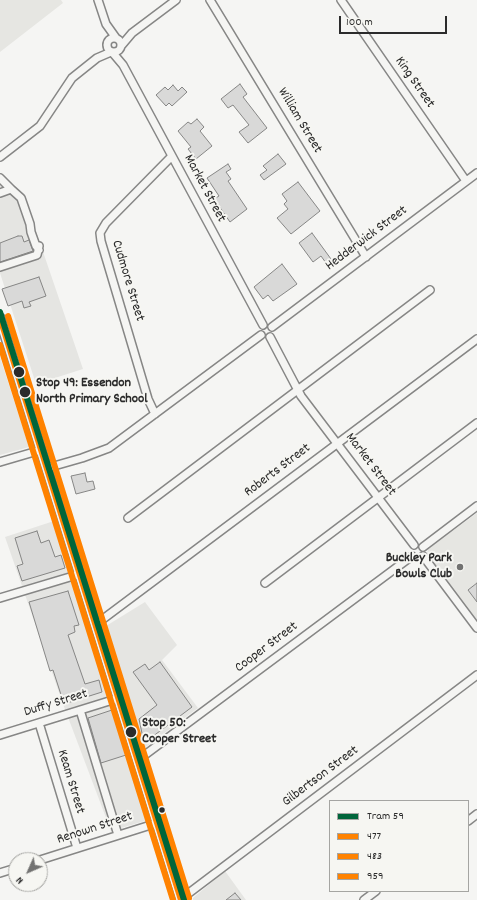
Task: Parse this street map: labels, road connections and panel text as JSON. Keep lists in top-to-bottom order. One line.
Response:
{"streets":{"street":["King Street","William Street","Market Street","Hedderwick Street","Cudmore Street","Roberts Street","Cooper Street","Duffy Street","Gilbertson Street","Keam Street","Renown Street"]},"crossings":[["King Street","Hedderwick Street"],["William Street","Hedderwick Street"],["Market Street","Hedderwick Street"],["Market Street","Cudmore Street"],["Market Street","Roberts Street"],["Market Street","Cooper Street"],["Duffy Street","Keam Street"],["Keam Street","Renown Street"]],"places":["Stop 49: Essendon North Primary School","Buckley Park Bowls Club","Stop 50: Cooper Street"],"lines":["tram line 59","transit line 959","transit line 477","transit line 483"],"legend":["Tram 59","477","483","959"],"scale_bar":"100 m","north":"bottom left"}
